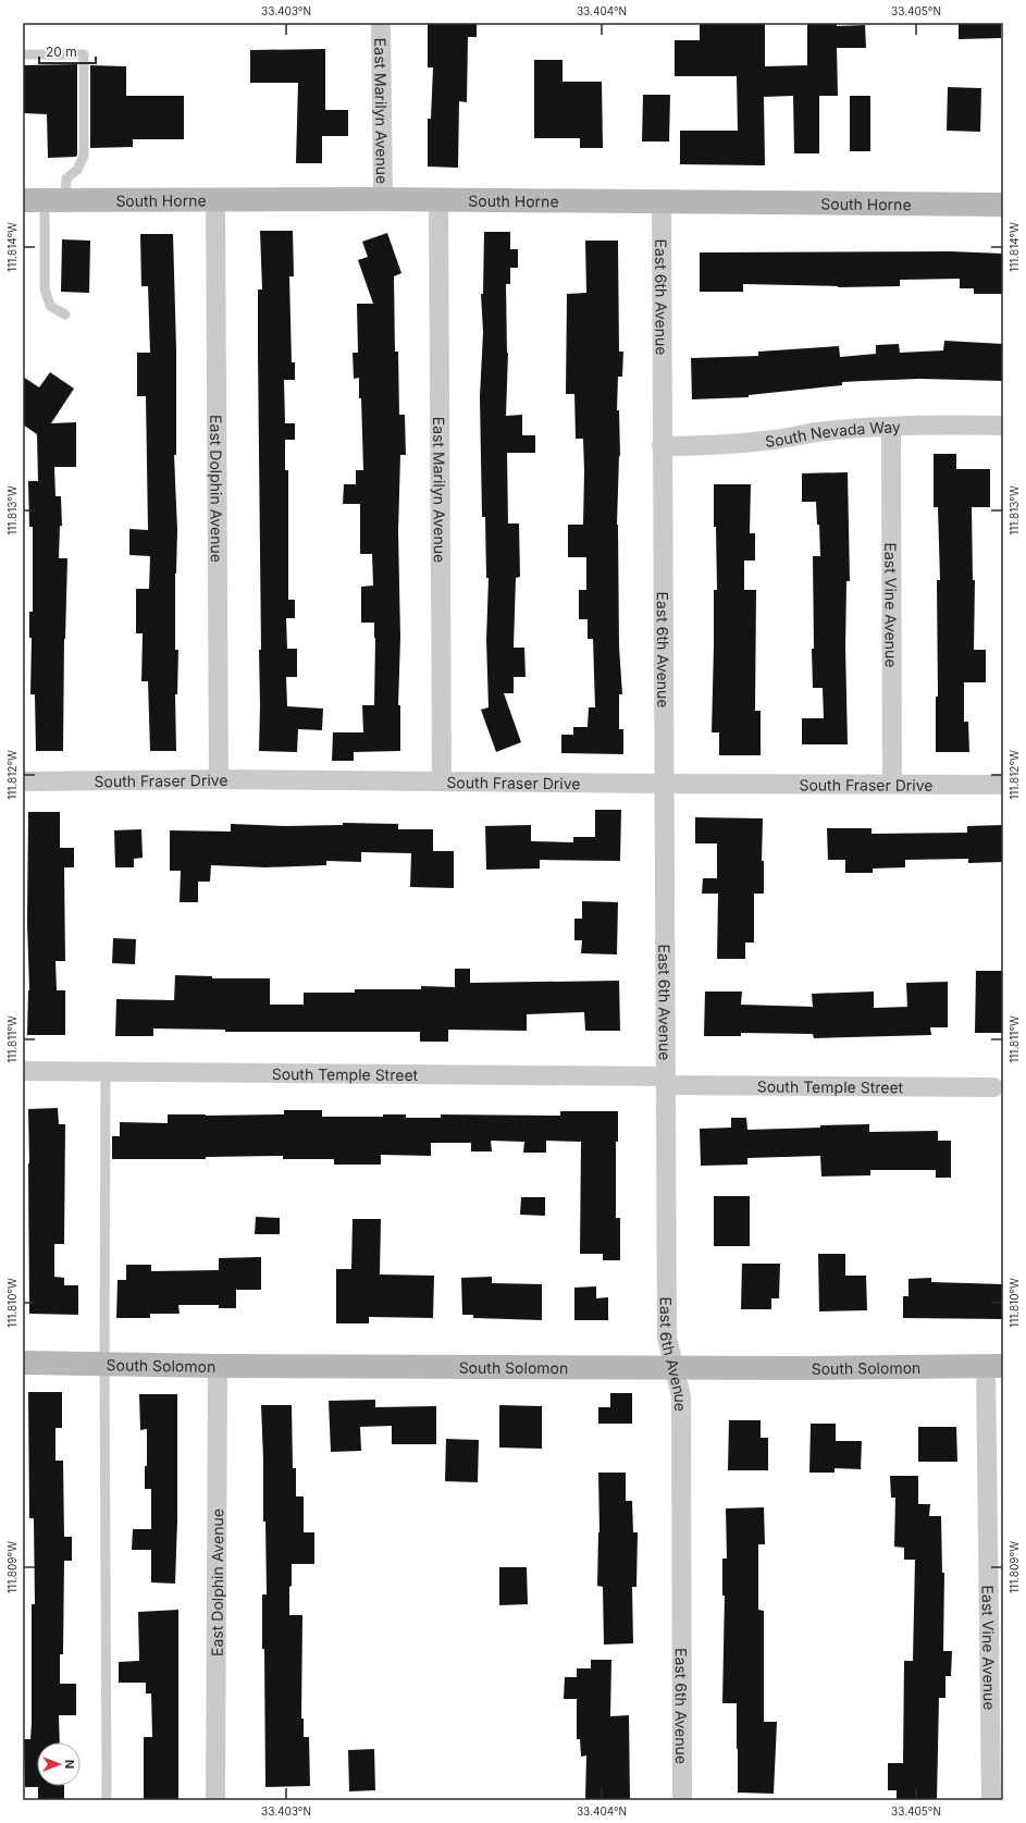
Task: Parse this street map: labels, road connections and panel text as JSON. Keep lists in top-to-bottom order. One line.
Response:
{"streets":{"street":["East Marilyn Avenue","South Horne","East 6th Avenue","South Nevada Way","East Dolphin Avenue","East Vine Avenue","South Fraser Drive","South Temple Street","South Solomon"]},"crossings":[["East Marilyn Avenue","South Horne"],["East Marilyn Avenue","South Fraser Drive"],["South Horne","East 6th Avenue"],["South Horne","East Dolphin Avenue"],["East 6th Avenue","South Nevada Way"],["East 6th Avenue","South Fraser Drive"],["East 6th Avenue","South Temple Street"],["East 6th Avenue","South Solomon"],["South Nevada Way","East Vine Avenue"],["East Dolphin Avenue","South Fraser Drive"],["East Dolphin Avenue","South Solomon"],["East Vine Avenue","South Fraser Drive"],["East Vine Avenue","South Solomon"]],"scale_bar":"20 m","north":"right","coordinates":["33.403°N","33.404°N","33.405°N","111.814°W","111.813°W","111.812°W","111.811°W","111.810°W","111.809°W"]}
